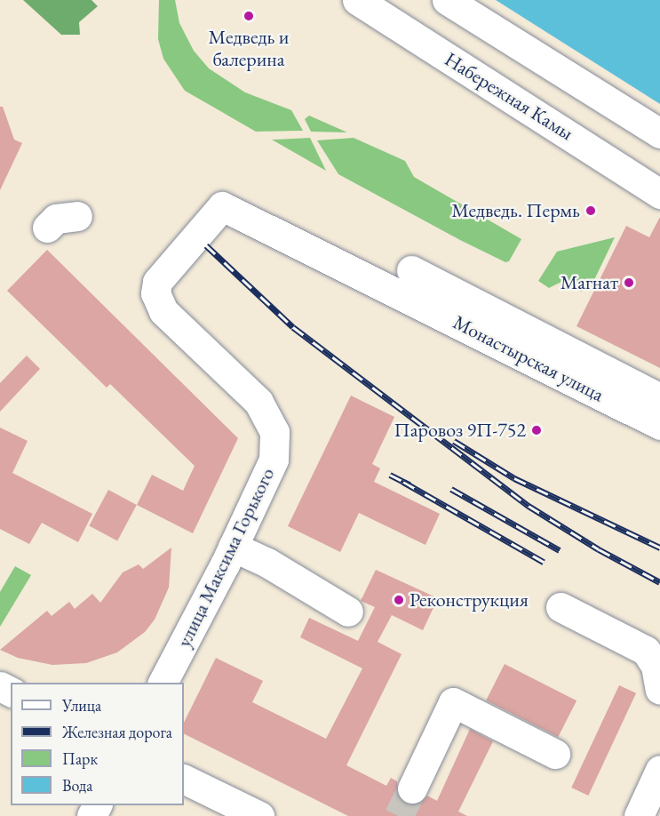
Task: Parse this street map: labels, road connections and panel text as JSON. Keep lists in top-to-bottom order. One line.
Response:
{"streets":{"street":["Набережная Камы","Монастырская улица","улица Максима Горького"]},"crossings":[["Монастырская улица","улица Максима Горького"]],"places":["Медведь и балерина","Медведь. Пермь","Магнат","Паровоз 9П-752","Реконструкция"],"legend":["Улица","Железная дорога","Парк","Вода"]}
